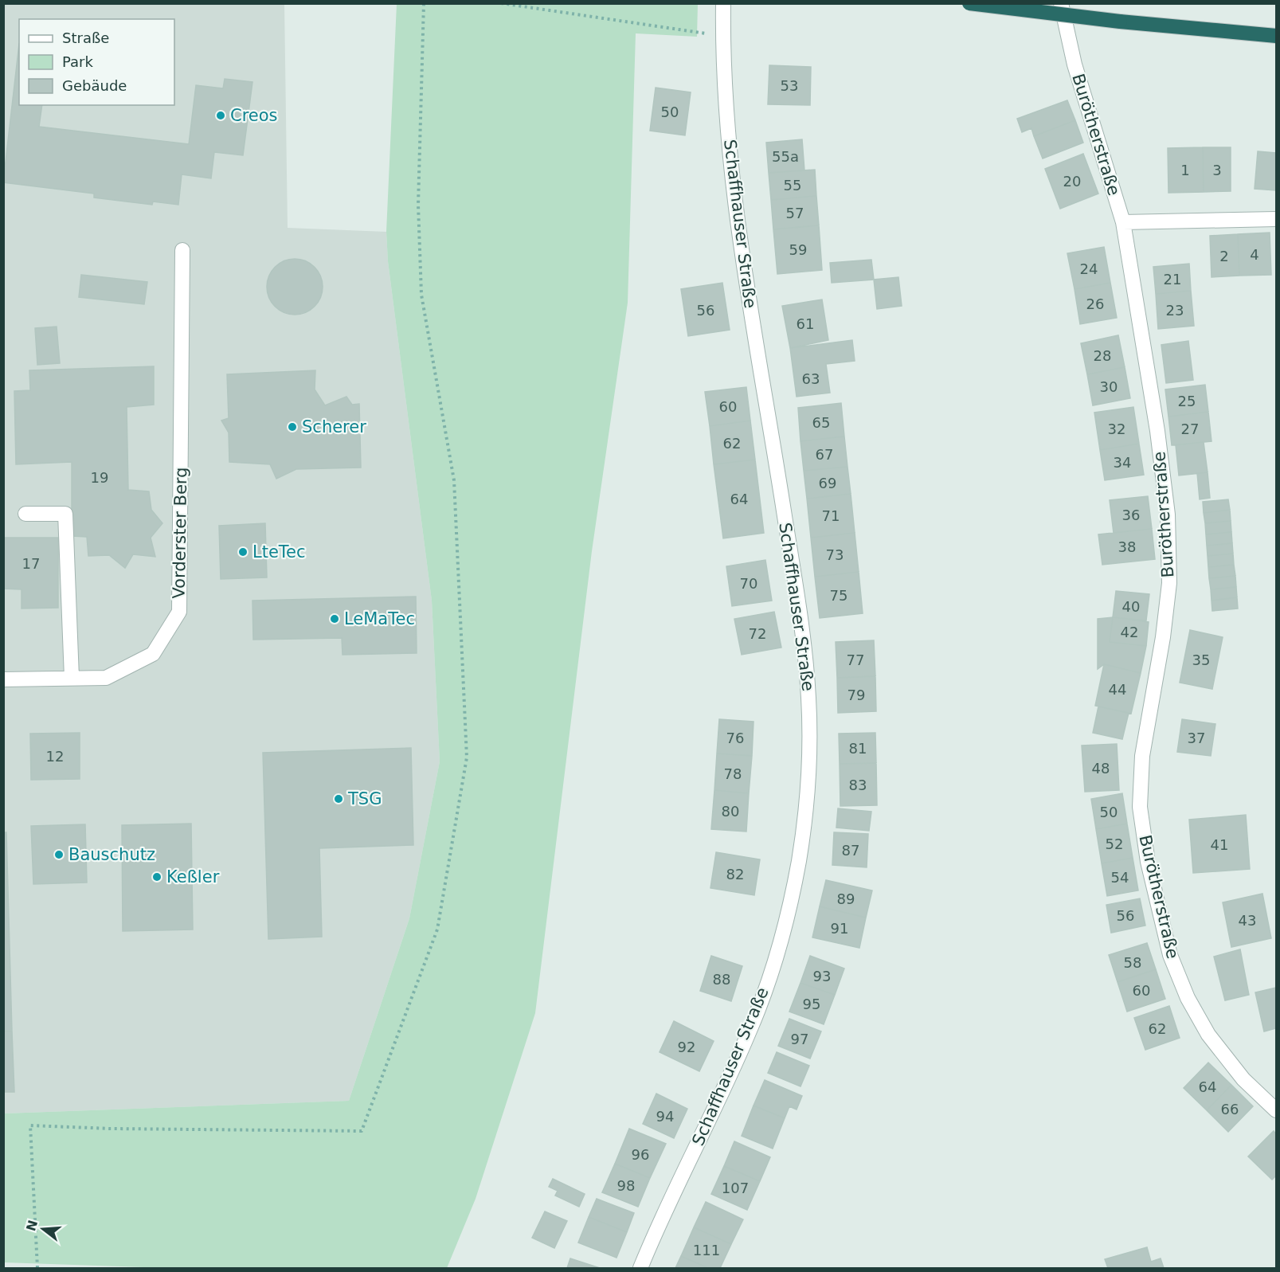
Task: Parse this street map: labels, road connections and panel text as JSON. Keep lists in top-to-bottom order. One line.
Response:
{"streets":{"street":["Burötherstraße","Schaffhauser Straße","Vorderster Berg"]},"places":["Creos","Scherer","LteTec","LeMaTec","TSG","Bauschutz","Keßler"],"house_numbers":["53","50","55a","1","3","20","55","57","59","4","2","24","21","26","56","23","61","28","63","30","25","60","65","32","27","62","67","34","19","69","64","36","71","38","73","17","70","75","40","42","72","77","35","44","79","76","37","81","12","48","78","83","80","50","52","41","87","82","54","89","56","43","91","58","93","88","60","95","62","97","92","64","66","94","96","98","107","111"],"legend":["Straße","Park","Gebäude"],"north":"left"}
